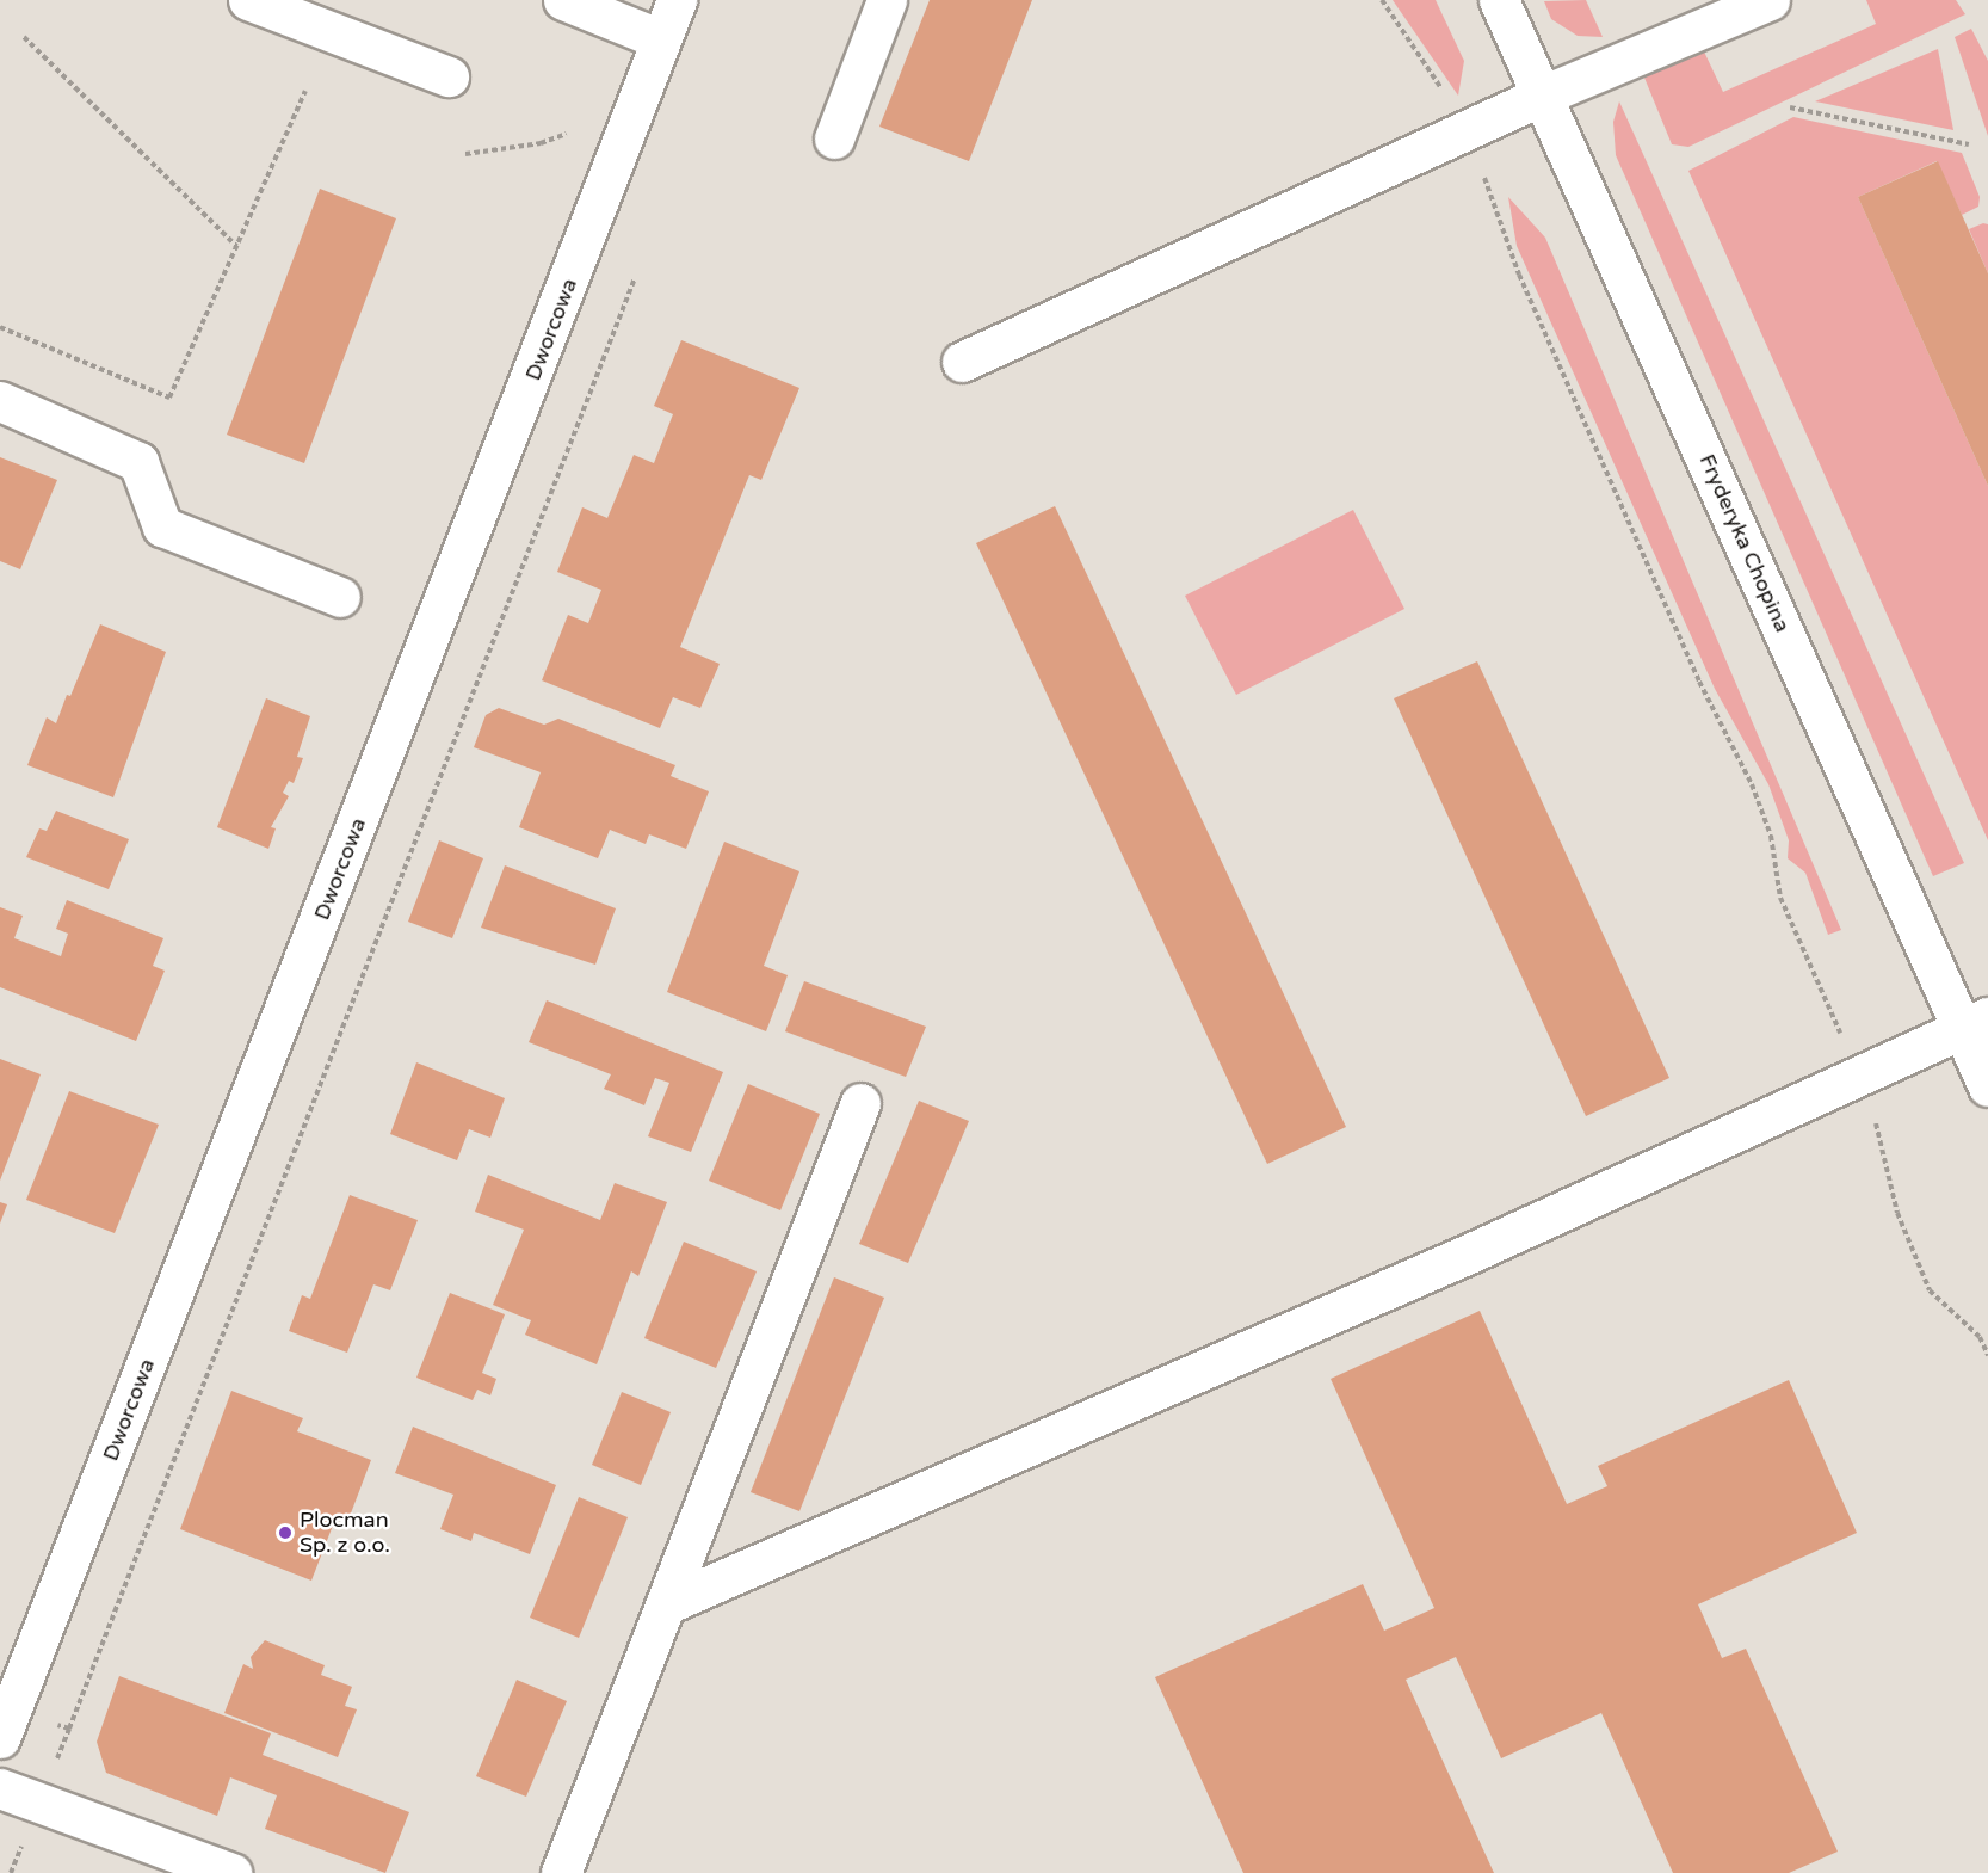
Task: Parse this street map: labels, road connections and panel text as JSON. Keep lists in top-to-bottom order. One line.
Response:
{"streets":{"street":["Dworcowa","Fryderyka Chopina"]},"places":["Plocman Sp. z o.o."]}
